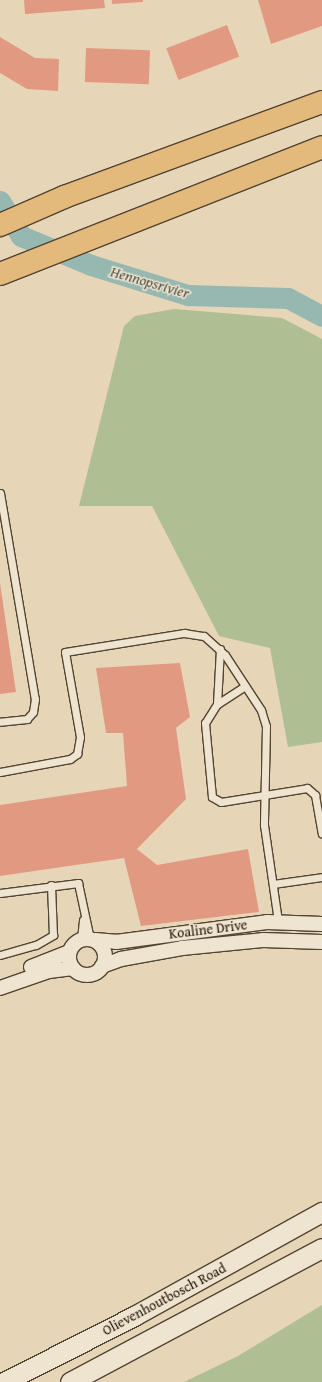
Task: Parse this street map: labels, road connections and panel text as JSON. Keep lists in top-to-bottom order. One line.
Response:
{"streets":{"main road":["Olievenhoutbosch Road"],"street":["Koaline Drive"]},"water":["Hennopsrivier"]}
